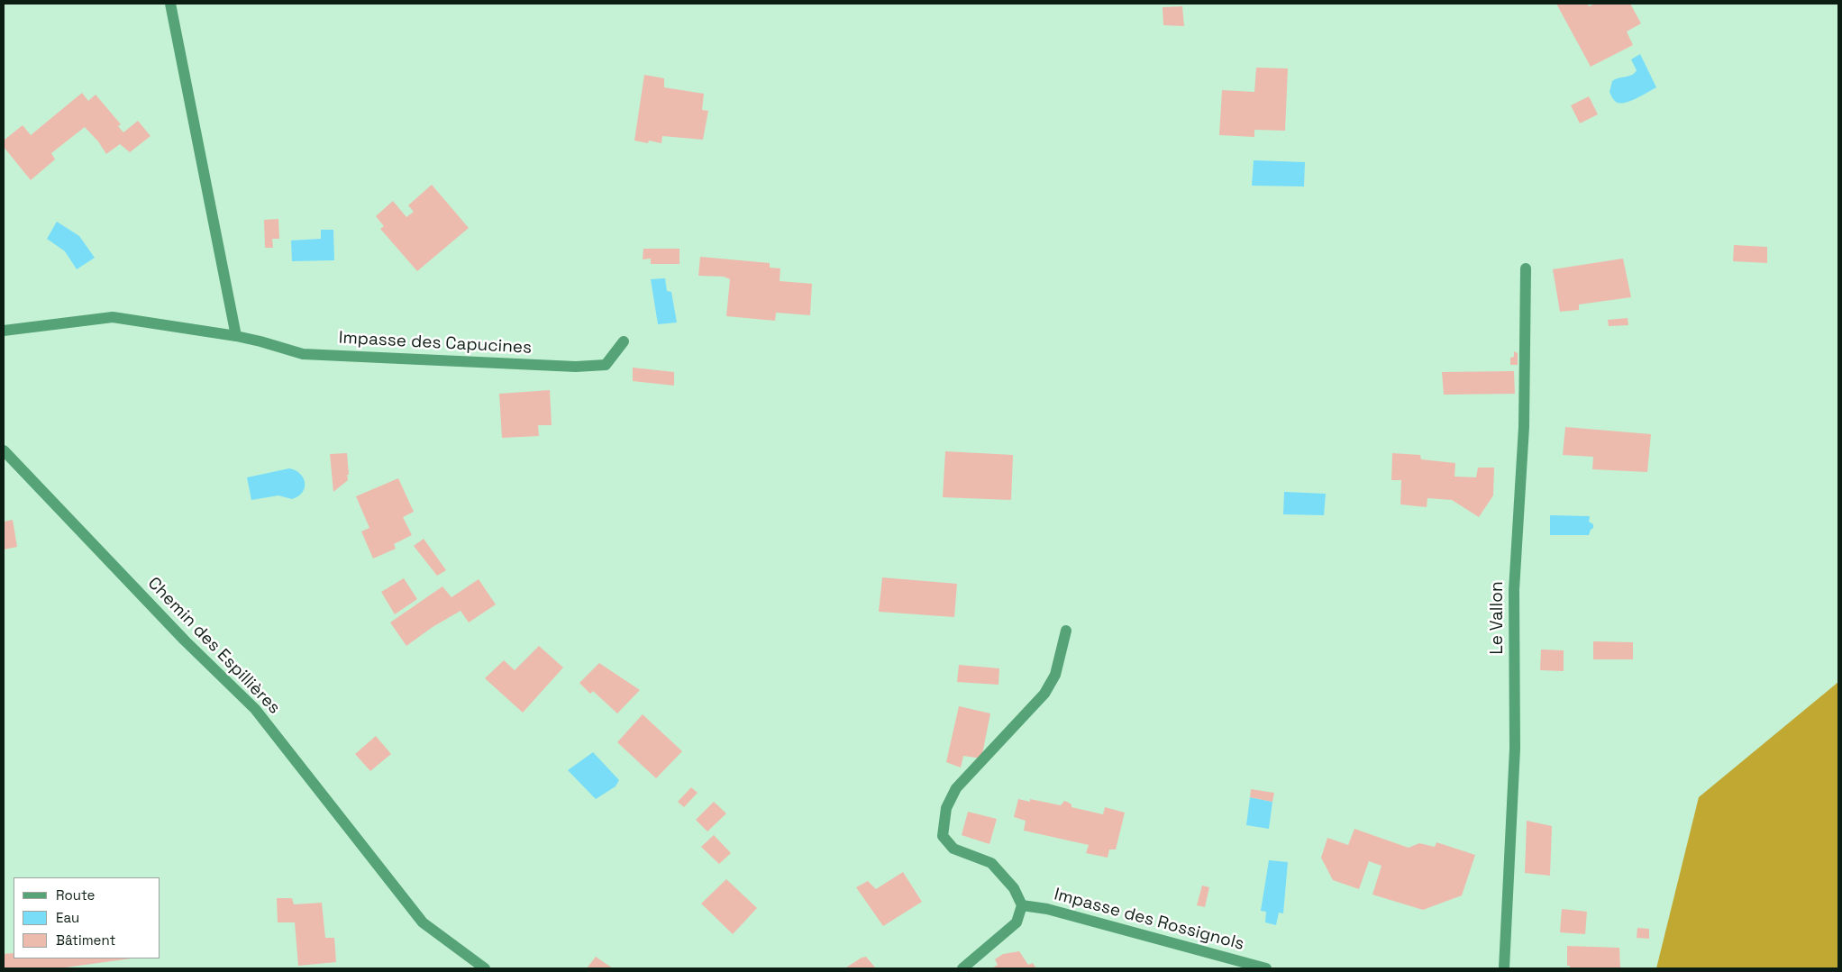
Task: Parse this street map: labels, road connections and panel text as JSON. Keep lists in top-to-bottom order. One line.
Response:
{"streets":{"street":["Impasse des Capucines","Le Vallon","Chemin des Espillières","Impasse des Rossignols"]},"legend":["Route","Eau","Bâtiment"]}
